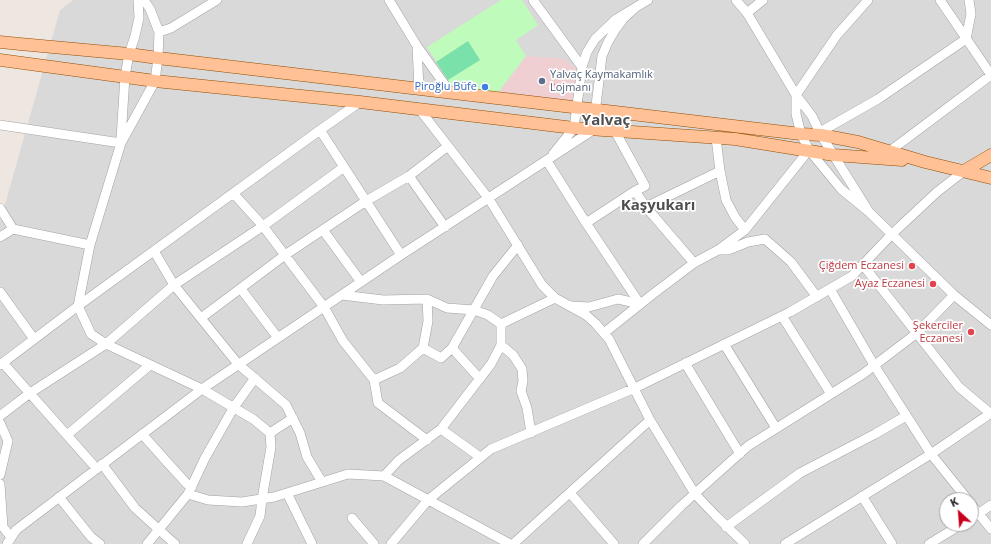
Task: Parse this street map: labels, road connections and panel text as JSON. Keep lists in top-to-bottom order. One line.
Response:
{"districts":["Yalvaç","Kaşyukarı"],"places":["Yalvaç Kaymakamlık Lojmanı","Piroğlu Büfe","Çiğdem Eczanesi","Ayaz Eczanesi","Şekerciler Eczanesi"],"north":"top left"}
